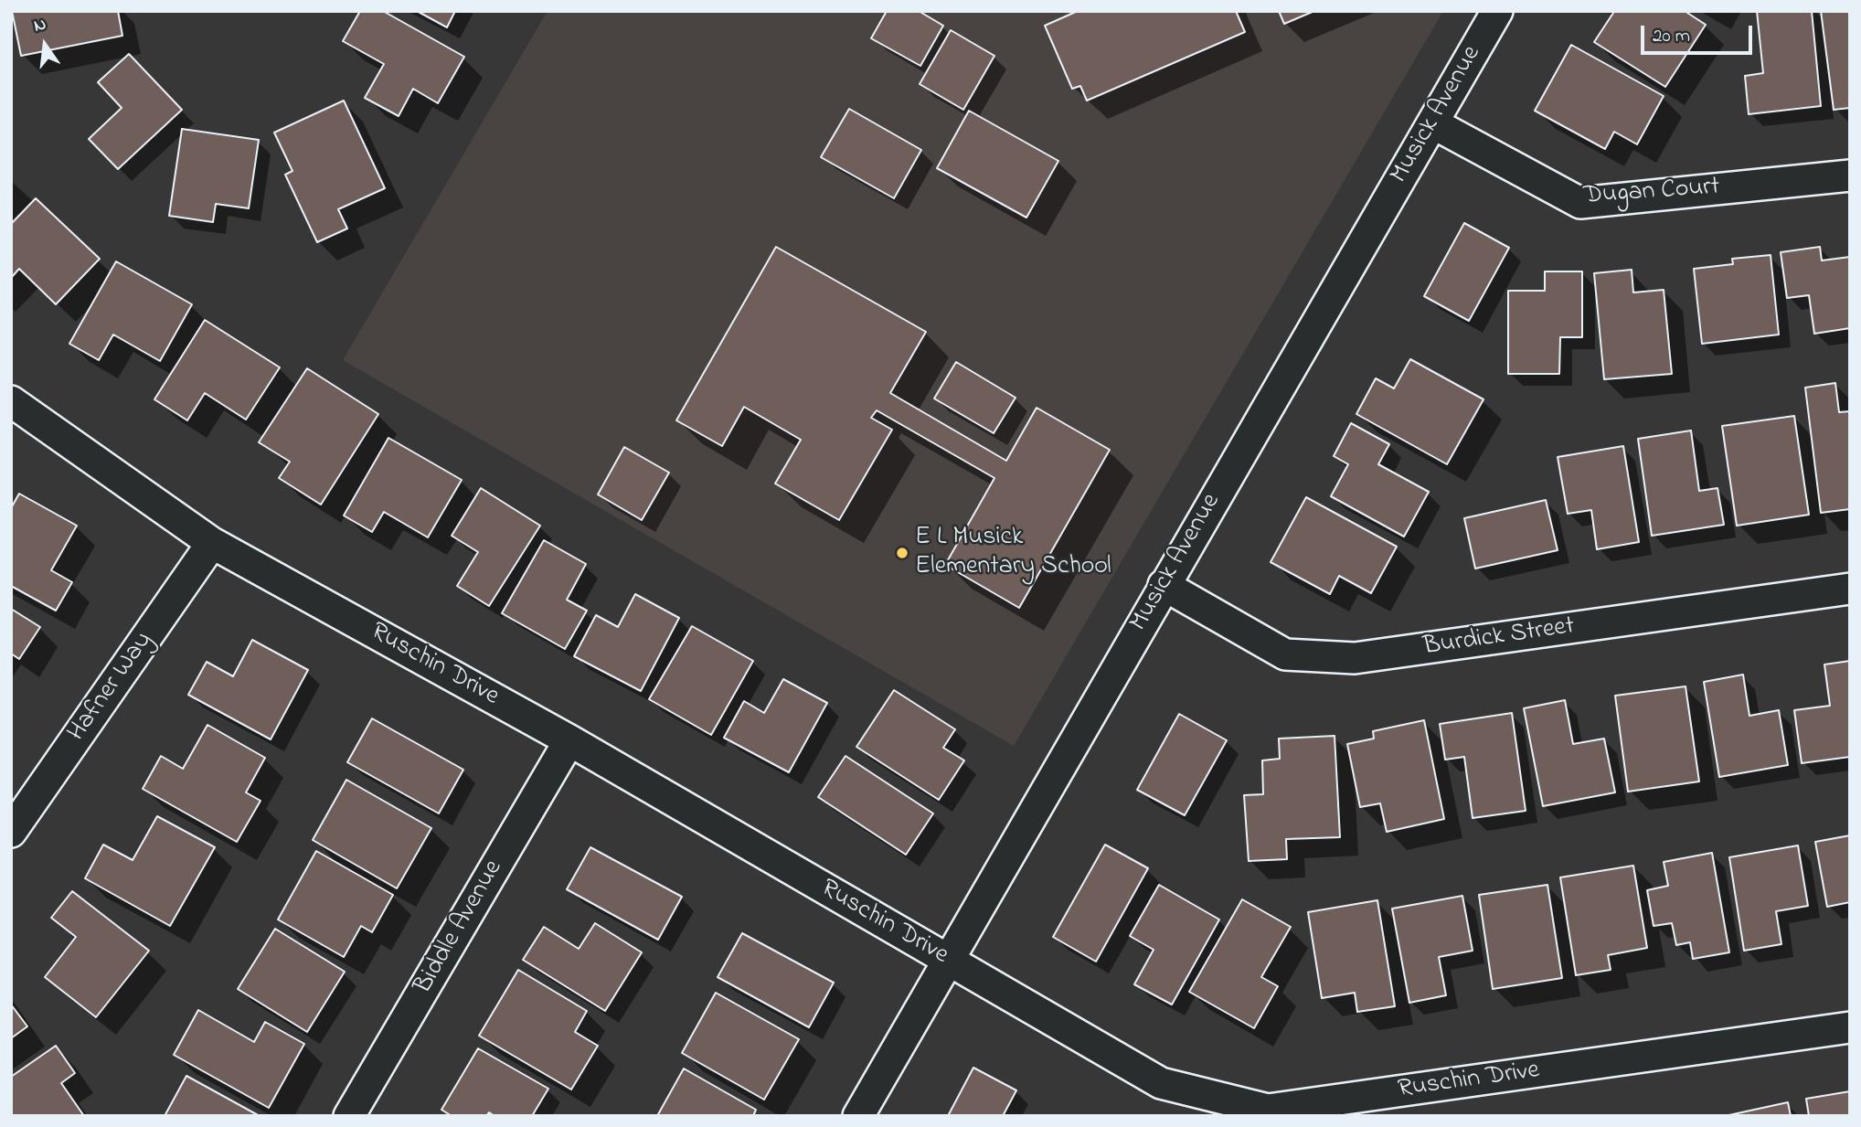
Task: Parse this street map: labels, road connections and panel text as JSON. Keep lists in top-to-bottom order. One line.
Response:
{"streets":{"street":["Musick Avenue","Dugan Court","Burdick Street","Ruschin Drive","Hafner Way","Biddle Avenue"]},"crossings":[["Musick Avenue","Dugan Court"],["Musick Avenue","Burdick Street"],["Musick Avenue","Ruschin Drive"],["Ruschin Drive","Hafner Way"],["Ruschin Drive","Biddle Avenue"]],"places":["E L Musick Elementary School"],"scale_bar":"20 m","north":"top"}
